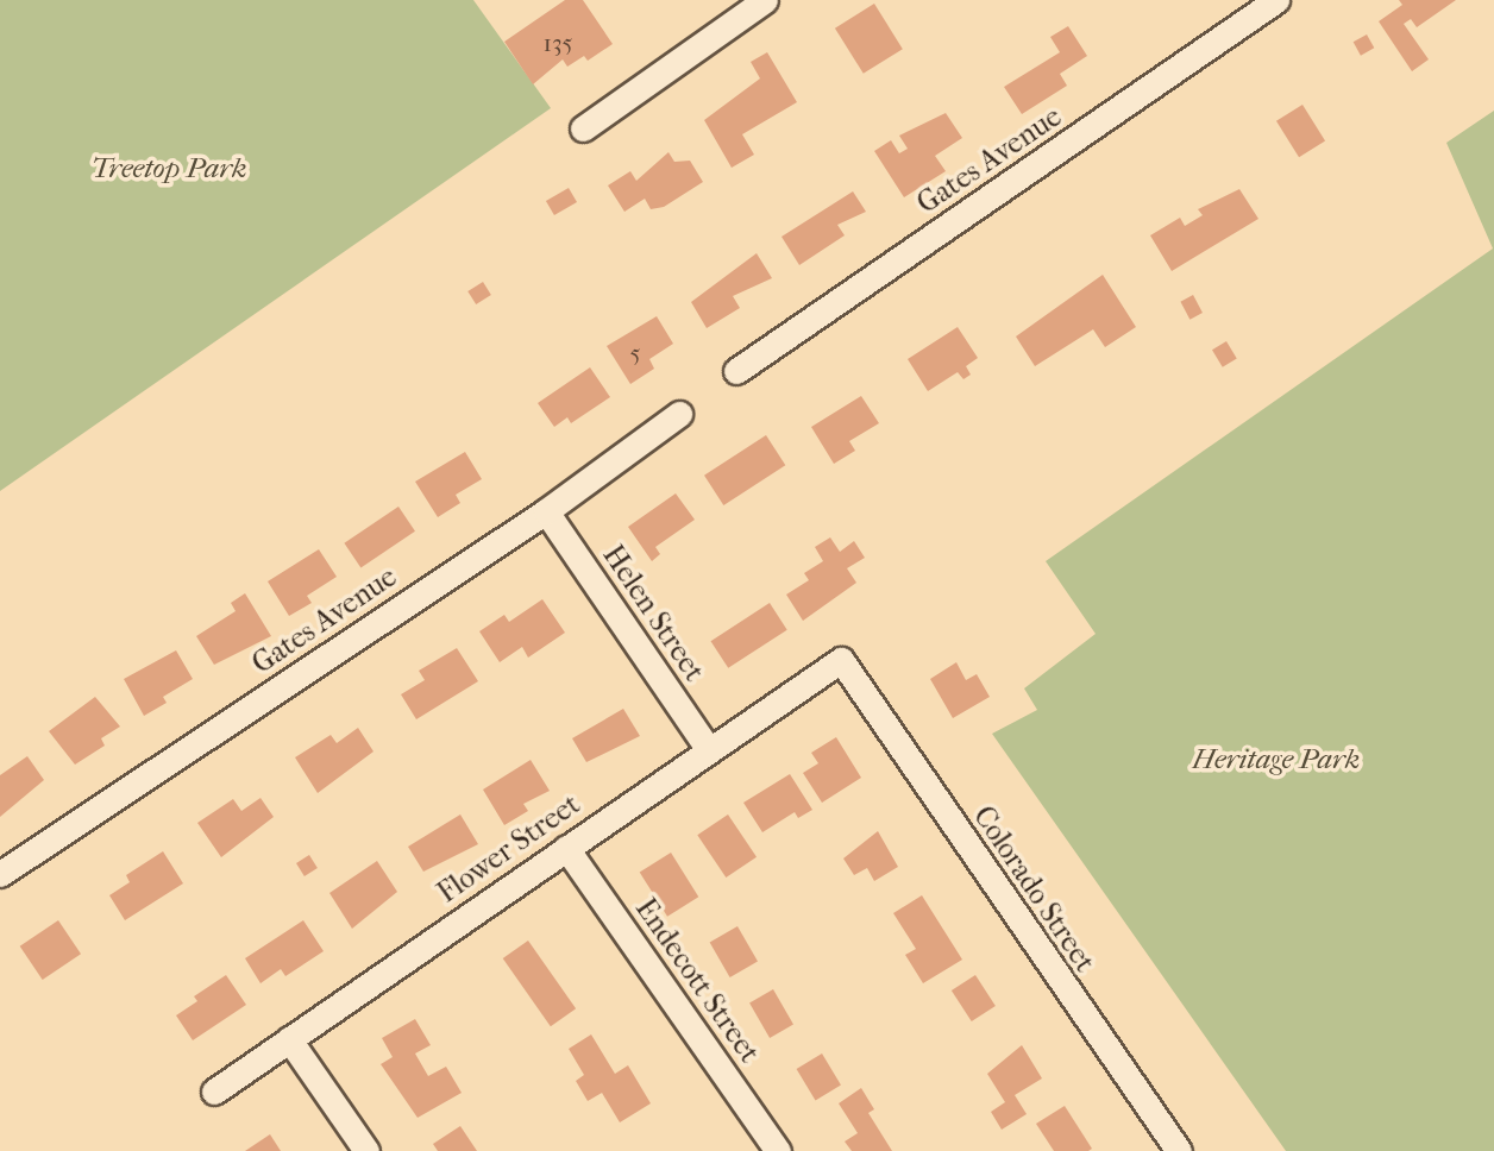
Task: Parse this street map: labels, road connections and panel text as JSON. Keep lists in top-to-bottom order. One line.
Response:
{"streets":{"street":["Gates Avenue","Helen Street","Flower Street","Colorado Street","Endecott Street"]},"crossings":[["Gates Avenue","Helen Street"],["Helen Street","Flower Street"],["Flower Street","Colorado Street"],["Flower Street","Endecott Street"]],"parks":["Treetop Park","Heritage Park"],"house_numbers":["135","5"]}
